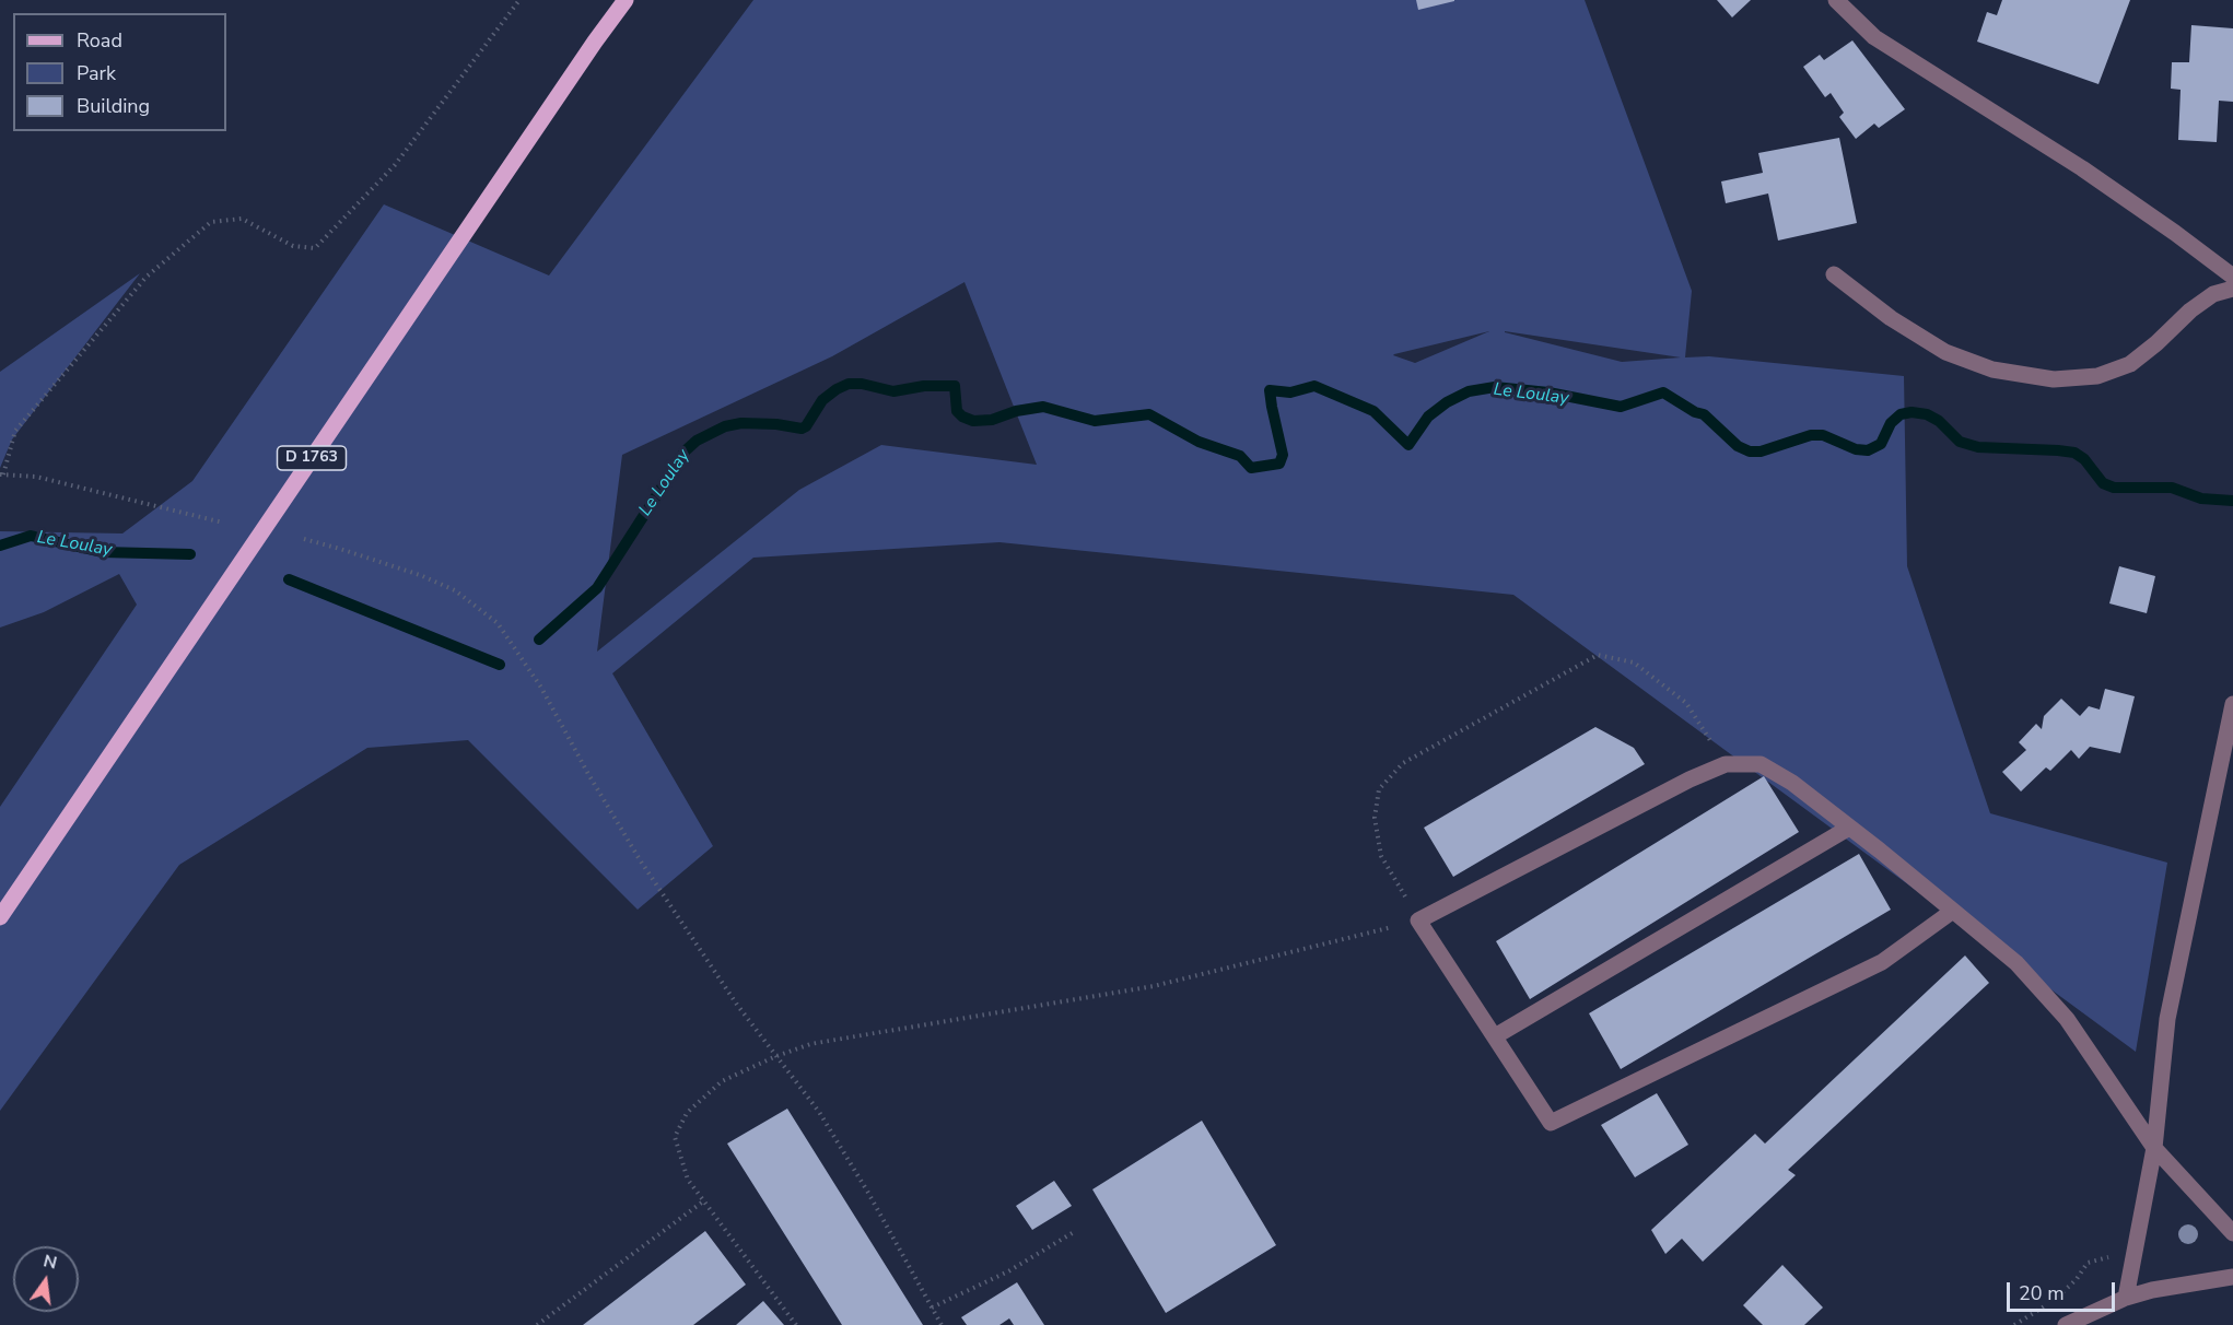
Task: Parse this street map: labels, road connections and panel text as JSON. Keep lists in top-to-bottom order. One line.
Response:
{"streets":{"main road":["D 1763"]},"water":["Le Loulay"],"legend":["Road","Park","Building"],"scale_bar":"20 m","north":"top"}
